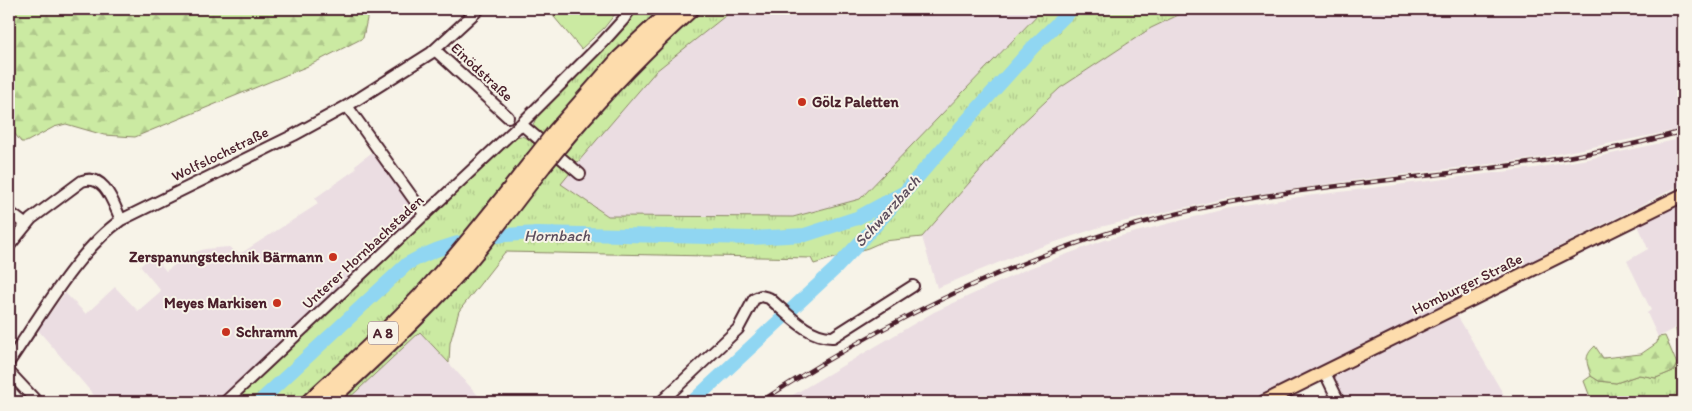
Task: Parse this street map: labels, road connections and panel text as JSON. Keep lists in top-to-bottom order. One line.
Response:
{"streets":{"highway":["A 8"],"main road":["Homburger Straße"],"street":["Einödstraße","Wolfslochstraße","Unterer Hornbachstaden"]},"crossings":[["Einödstraße","Wolfslochstraße"]],"water":["Schwarzbach","Hornbach"],"places":["Gölz Paletten","Zerspanungstechnik Bärmann","Meyes Markisen","Schramm"]}
